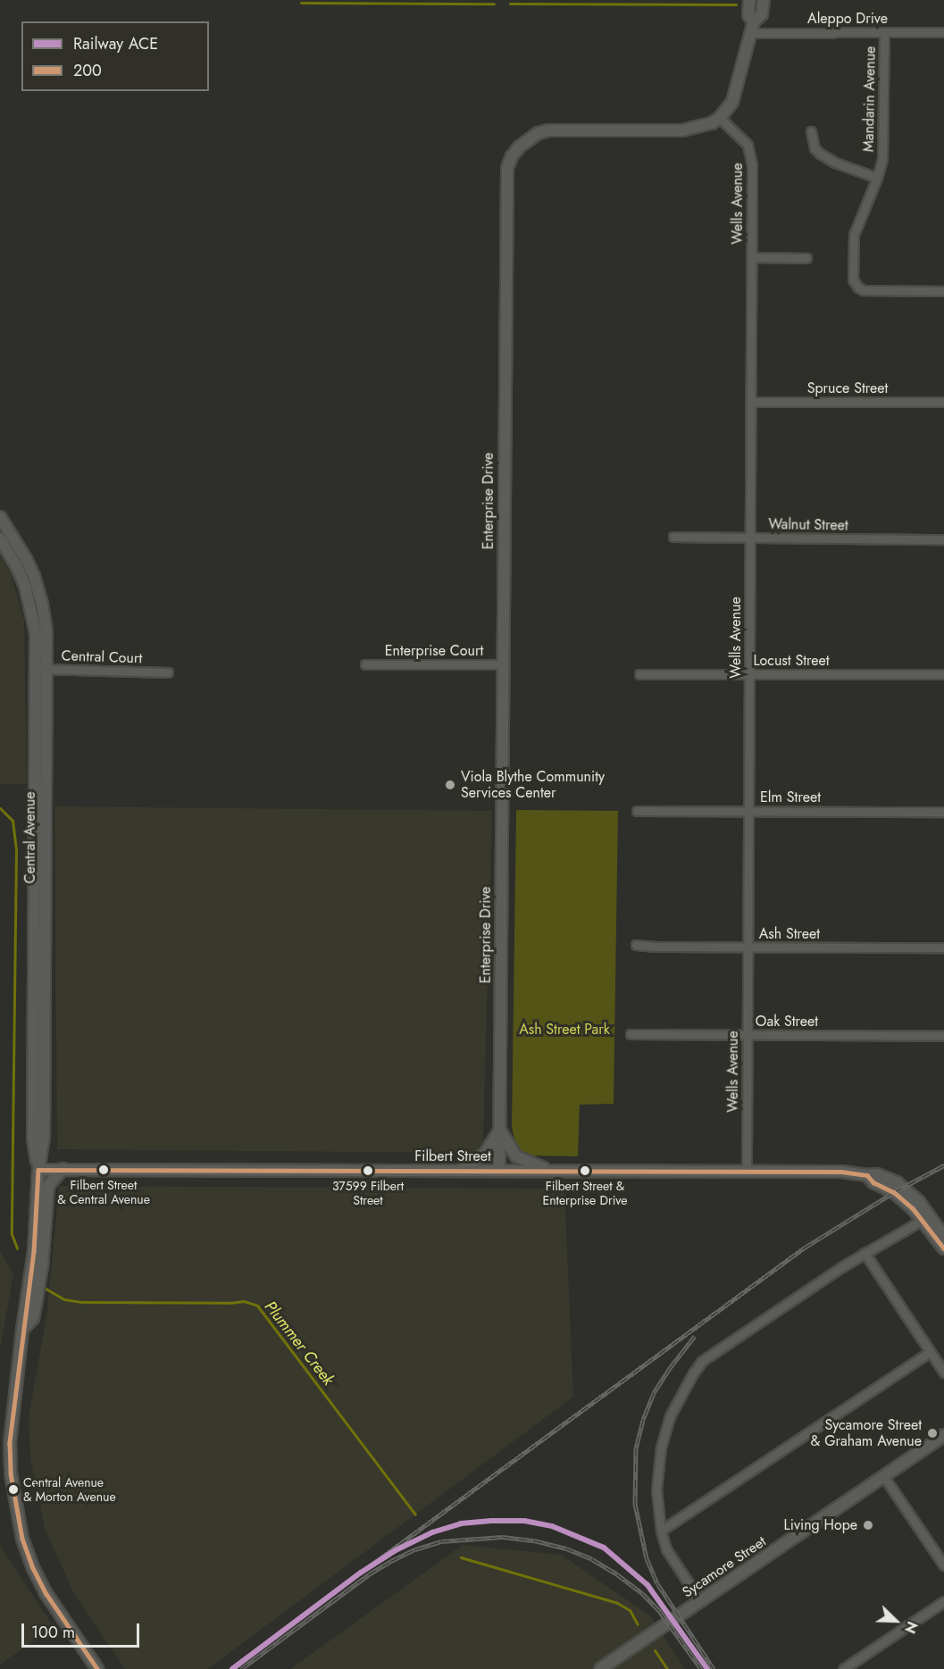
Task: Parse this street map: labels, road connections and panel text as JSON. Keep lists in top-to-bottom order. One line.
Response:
{"streets":{"street":["Aleppo Drive","Mandarin Avenue","Wells Avenue","Spruce Street","Enterprise Drive","Walnut Street","Enterprise Court","Central Court","Locust Street","Elm Street","Central Avenue","Ash Street","Oak Street","Filbert Street","Sycamore Street"]},"crossings":[["Aleppo Drive","Mandarin Avenue"],["Wells Avenue","Spruce Street"],["Wells Avenue","Enterprise Drive"],["Wells Avenue","Walnut Street"],["Wells Avenue","Locust Street"],["Wells Avenue","Elm Street"],["Wells Avenue","Ash Street"],["Wells Avenue","Oak Street"],["Wells Avenue","Filbert Street"],["Enterprise Drive","Enterprise Court"],["Enterprise Drive","Filbert Street"],["Central Court","Central Avenue"],["Central Avenue","Filbert Street"]],"water":["Plummer Creek"],"parks":["Ash Street Park"],"places":["Viola Blythe Community Services Center","Filbert Street & Central Avenue","37599 Filbert Street","Filbert Street & Enterprise Drive","Sycamore Street & Graham Avenue","Central Avenue & Morton Avenue","Living Hope"],"lines":["transit line 200","rail line ACE"],"legend":["Railway ACE","200"],"scale_bar":"100 m","north":"bottom right"}
